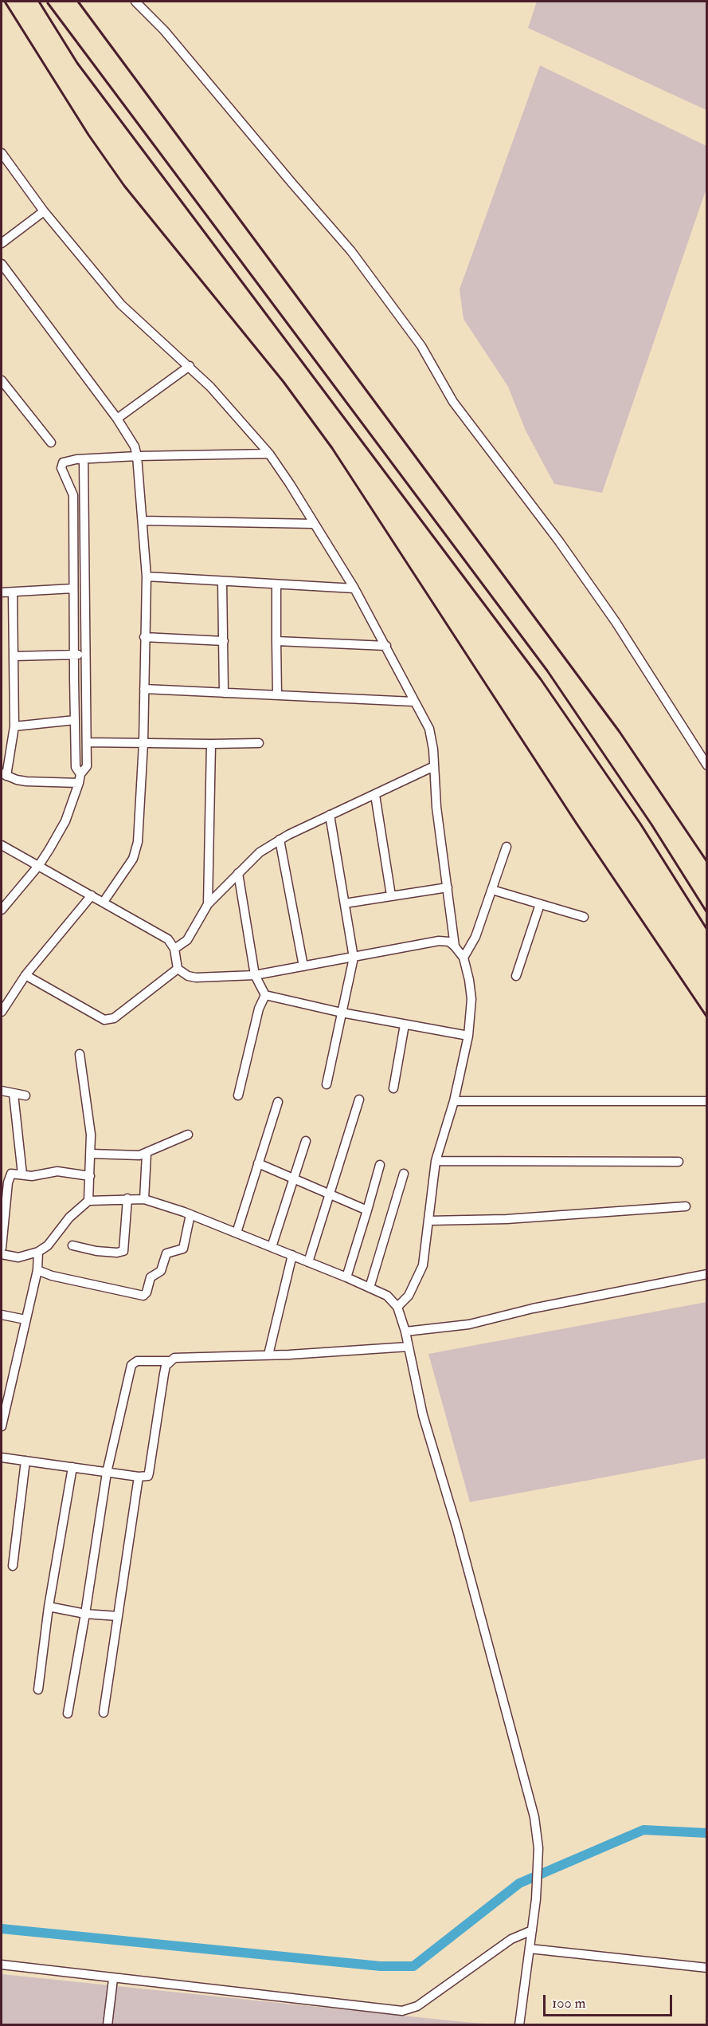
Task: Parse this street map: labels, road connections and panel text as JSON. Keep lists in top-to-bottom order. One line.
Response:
{"scale_bar":"100 m"}
